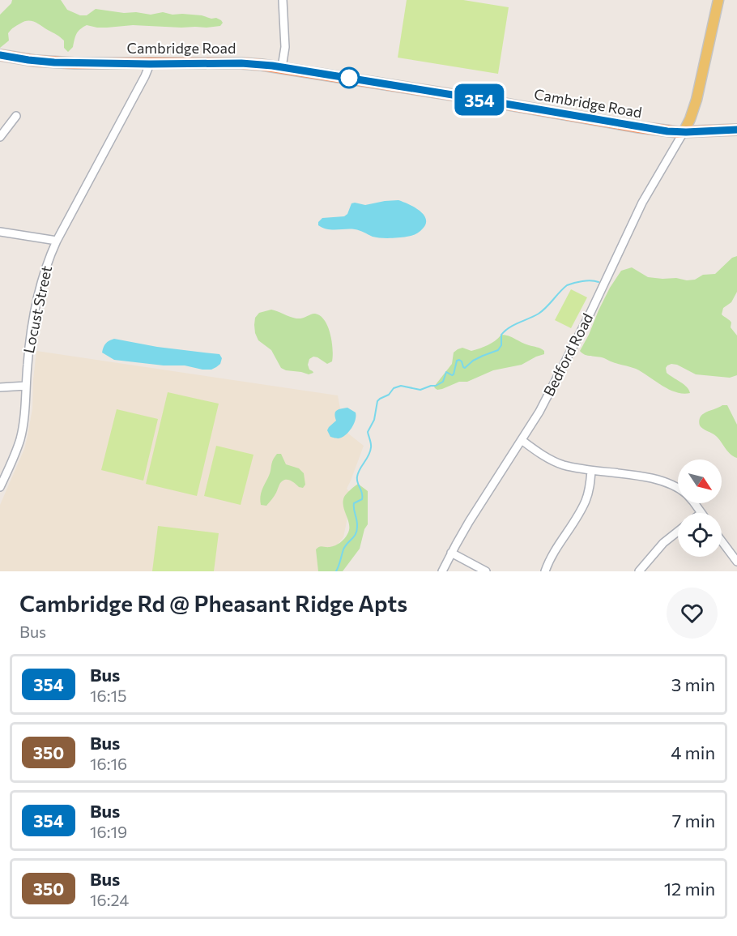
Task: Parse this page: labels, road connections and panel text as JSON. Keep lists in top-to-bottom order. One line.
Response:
{"streets":{"highway":["Cambridge Road"],"street":["Locust Street","Bedford Road"]},"crossings":[["Cambridge Road","Locust Street"],["Cambridge Road","Bedford Road"]],"lines":["bus line 354"],"north":"bottom right","page":{"on_map":"354","heading":["Cambridge Rd @ Pheasant Ridge Apts","Bus"],"list":[{"mark":"354","name":"Bus","note":"16:15","value":"3 min"},{"mark":"350","name":"Bus","note":"16:16","value":"4 min"},{"mark":"354","name":"Bus","note":"16:19","value":"7 min"},{"mark":"350","name":"Bus","note":"16:24","value":"12 min"}]}}
